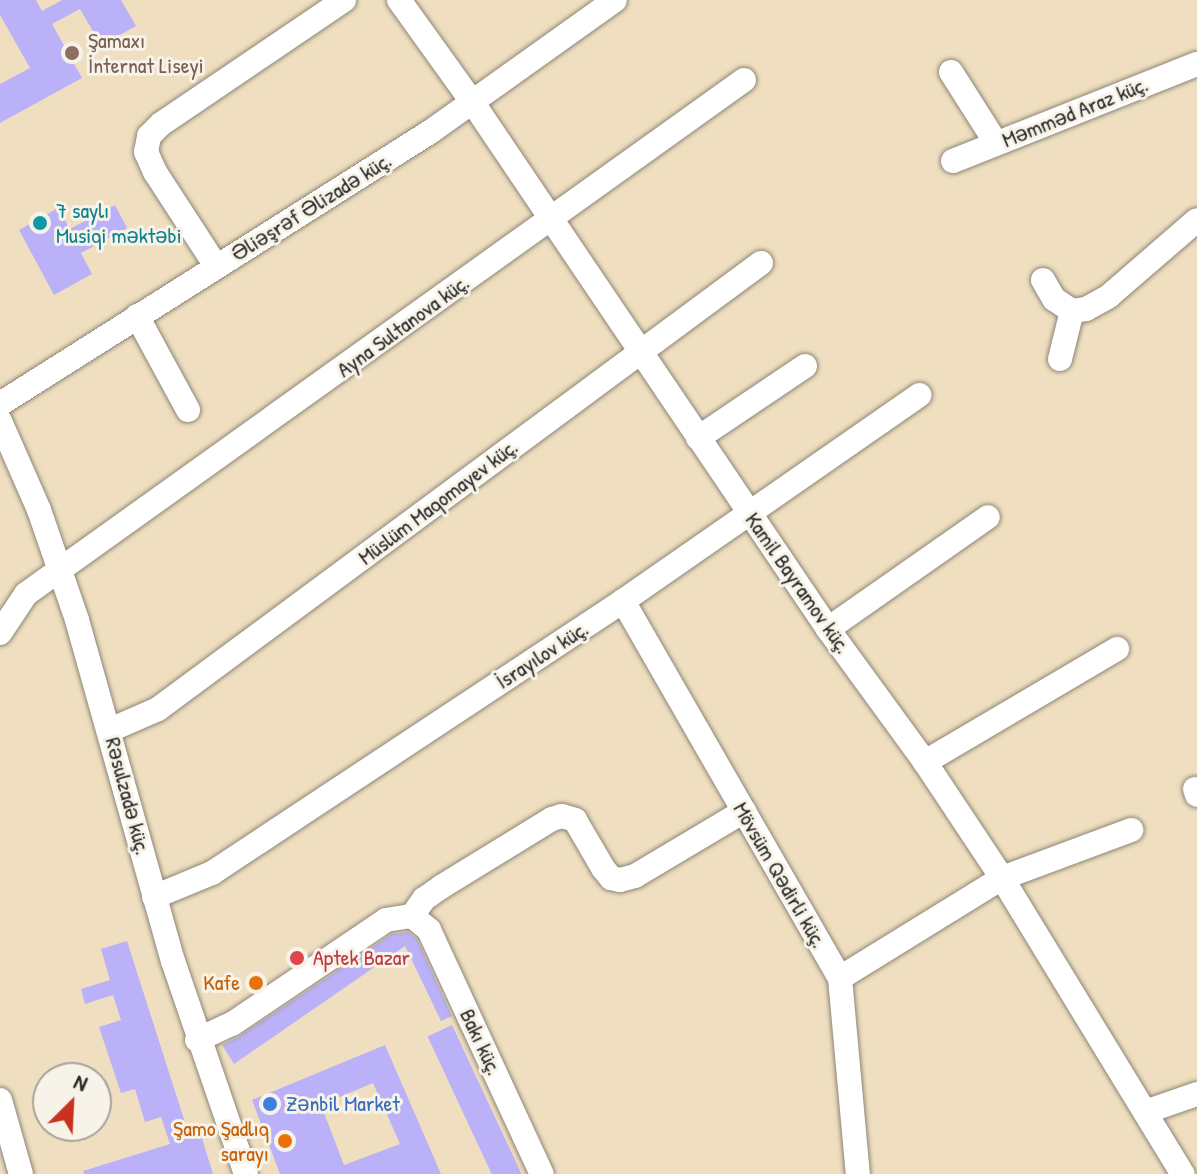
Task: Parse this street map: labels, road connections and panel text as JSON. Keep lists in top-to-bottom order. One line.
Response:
{"streets":{"street":["Məmməd Araz küç.","Əliəşrəf Əlizadə küç.","Ayna Sultanova küç.","Müslüm Maqomayev küç.","Kamil Bayramov küç.","İsrayılov küç.","Rəsulzadə küç.","Mövsüm Qədirli küç.","Bakı küç."]},"crossings":[["Əliəşrəf Əlizadə küç.","Kamil Bayramov küç."],["Ayna Sultanova küç.","Kamil Bayramov küç."],["Ayna Sultanova küç.","Rəsulzadə küç."],["Müslüm Maqomayev küç.","Kamil Bayramov küç."],["Müslüm Maqomayev küç.","Rəsulzadə küç."],["Kamil Bayramov küç.","İsrayılov küç."],["İsrayılov küç.","Rəsulzadə küç."],["İsrayılov küç.","Mövsüm Qədirli küç."]],"places":["Şamaxı İnternat Liseyi","7 saylı Musiqi məktəbi","Aptek Bazar","Kafe","Zənbil Market","Şamo Şadlıq sarayı"],"north":"top right"}
